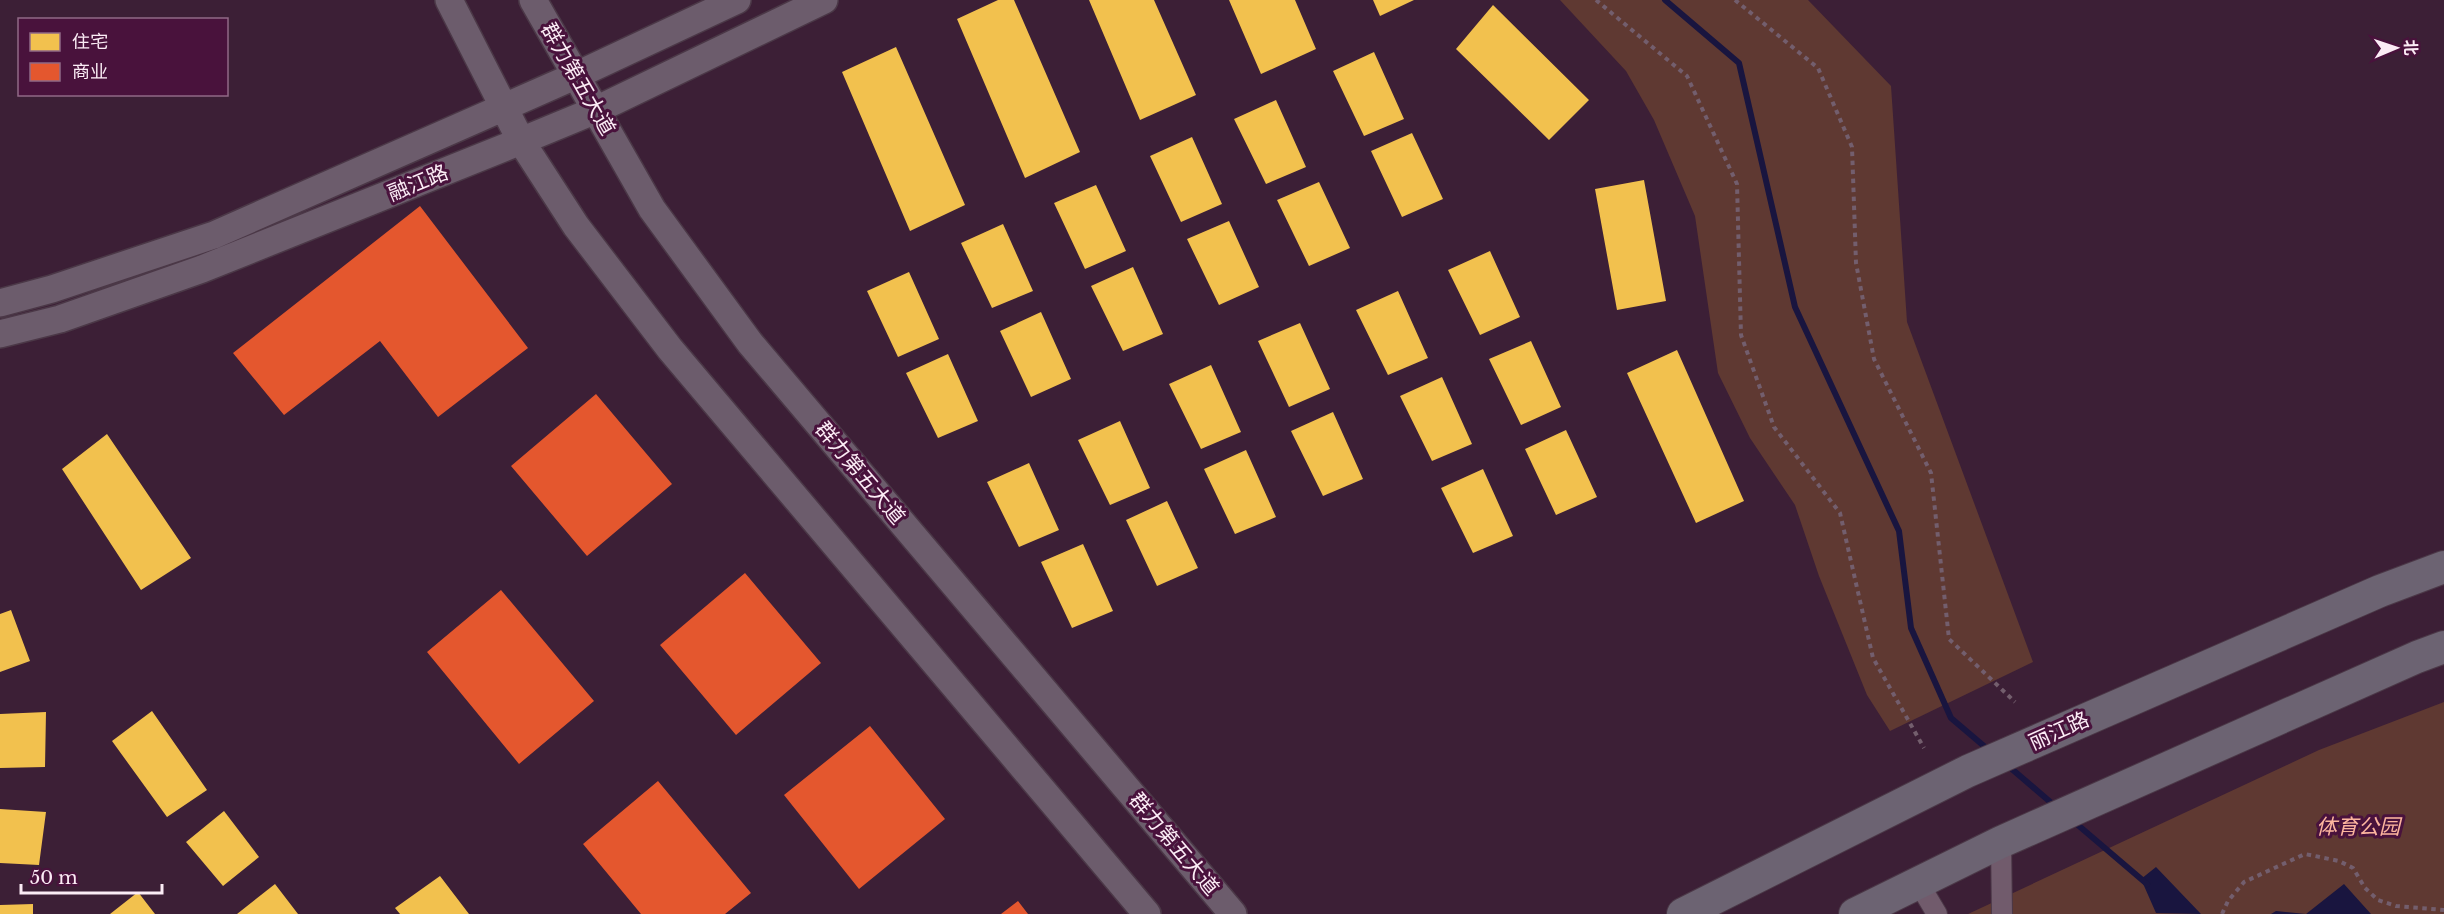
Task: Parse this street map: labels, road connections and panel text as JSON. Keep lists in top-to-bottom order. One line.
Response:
{"streets":{"main road":["群力第五大道","融江路","丽江路"]},"crossings":[["群力第五大道","融江路"]],"parks":["体育公园"],"legend":["住宅","商业"],"scale_bar":"50 m","north":"right"}
